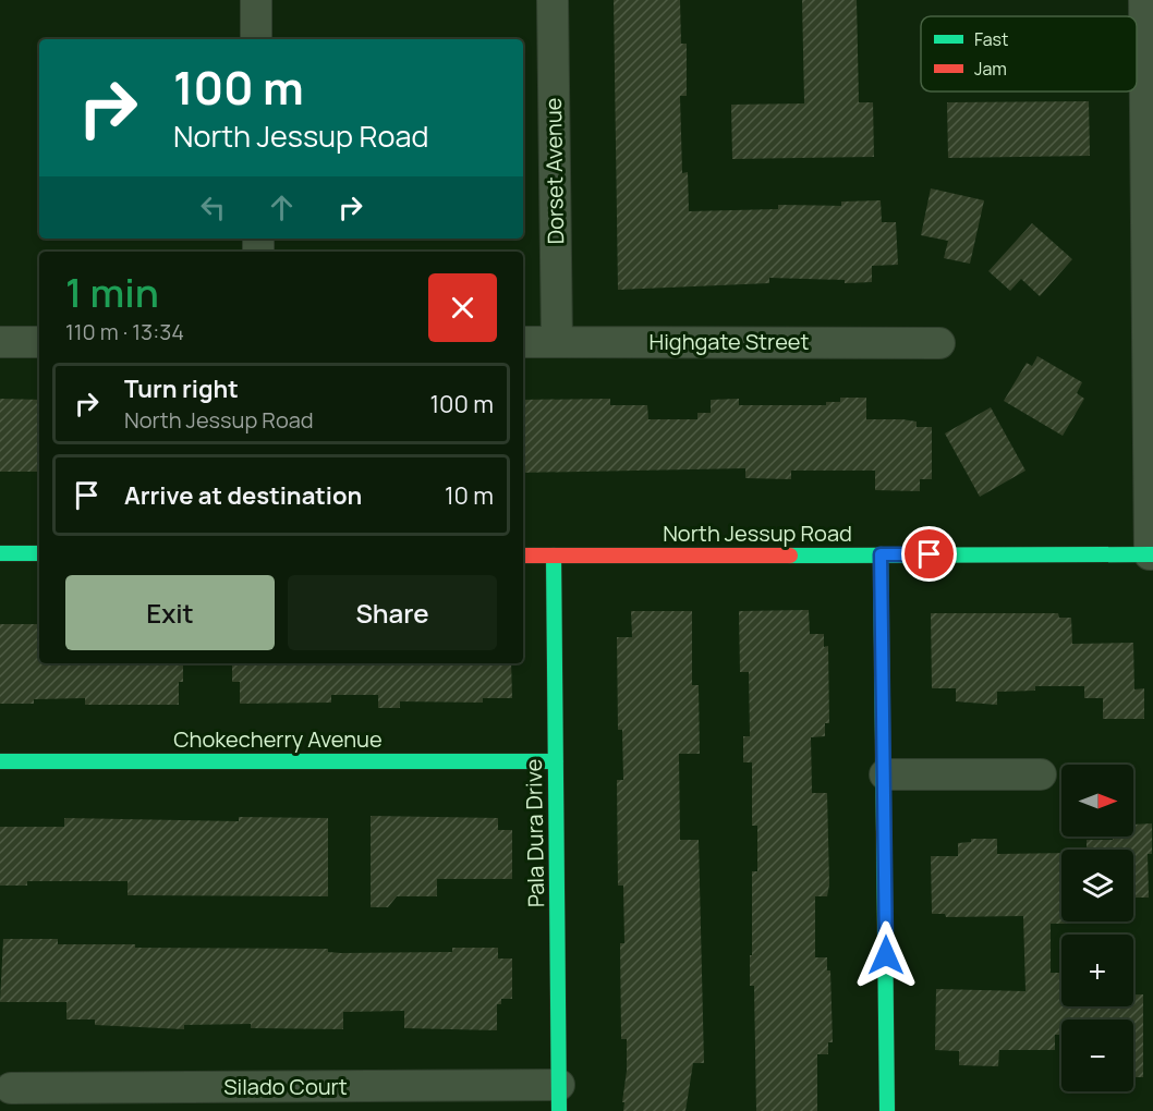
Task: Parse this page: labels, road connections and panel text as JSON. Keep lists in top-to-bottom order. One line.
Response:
{"streets":{"street":["Dorset Avenue","Highgate Street","North Jessup Road","Chokecherry Avenue","Pala Dura Drive","Silado Court"]},"crossings":[["Dorset Avenue","Highgate Street"],["North Jessup Road","Pala Dura Drive"],["Chokecherry Avenue","Pala Dura Drive"],["Pala Dura Drive","Silado Court"]],"legend":["Fast","Jam"],"north":"right","page":{"turn":["100 m","North Jessup Road"],"heading":["1 min","110 m · 13:34"],"list":[{"name":"Turn right","note":"North Jessup Road","value":"100 m"},{"name":"Arrive at destination","value":"10 m"}],"buttons":["Exit","Share"],"map_buttons":["+","−"]}}
